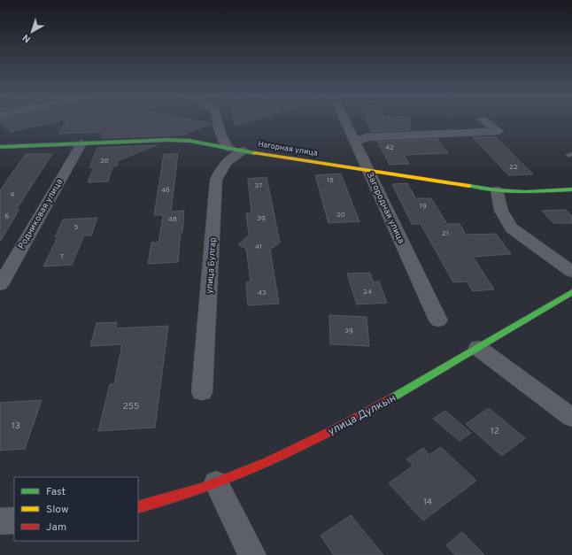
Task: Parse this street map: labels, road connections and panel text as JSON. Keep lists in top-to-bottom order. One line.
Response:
{"streets":{"street":["Нагорная улица","Загородная улица","Родниковая улица","улица Булгар","улица Дулкын"]},"crossings":[["Нагорная улица","Загородная улица"],["Нагорная улица","Родниковая улица"],["Нагорная улица","улица Булгар"]],"house_numbers":["42","30","22","18","37","46","4","19","20","6","39","48","5","21","41","7","24","43","39","255","13","12","14"],"legend":["Fast","Slow","Jam"],"north":"bottom left"}
